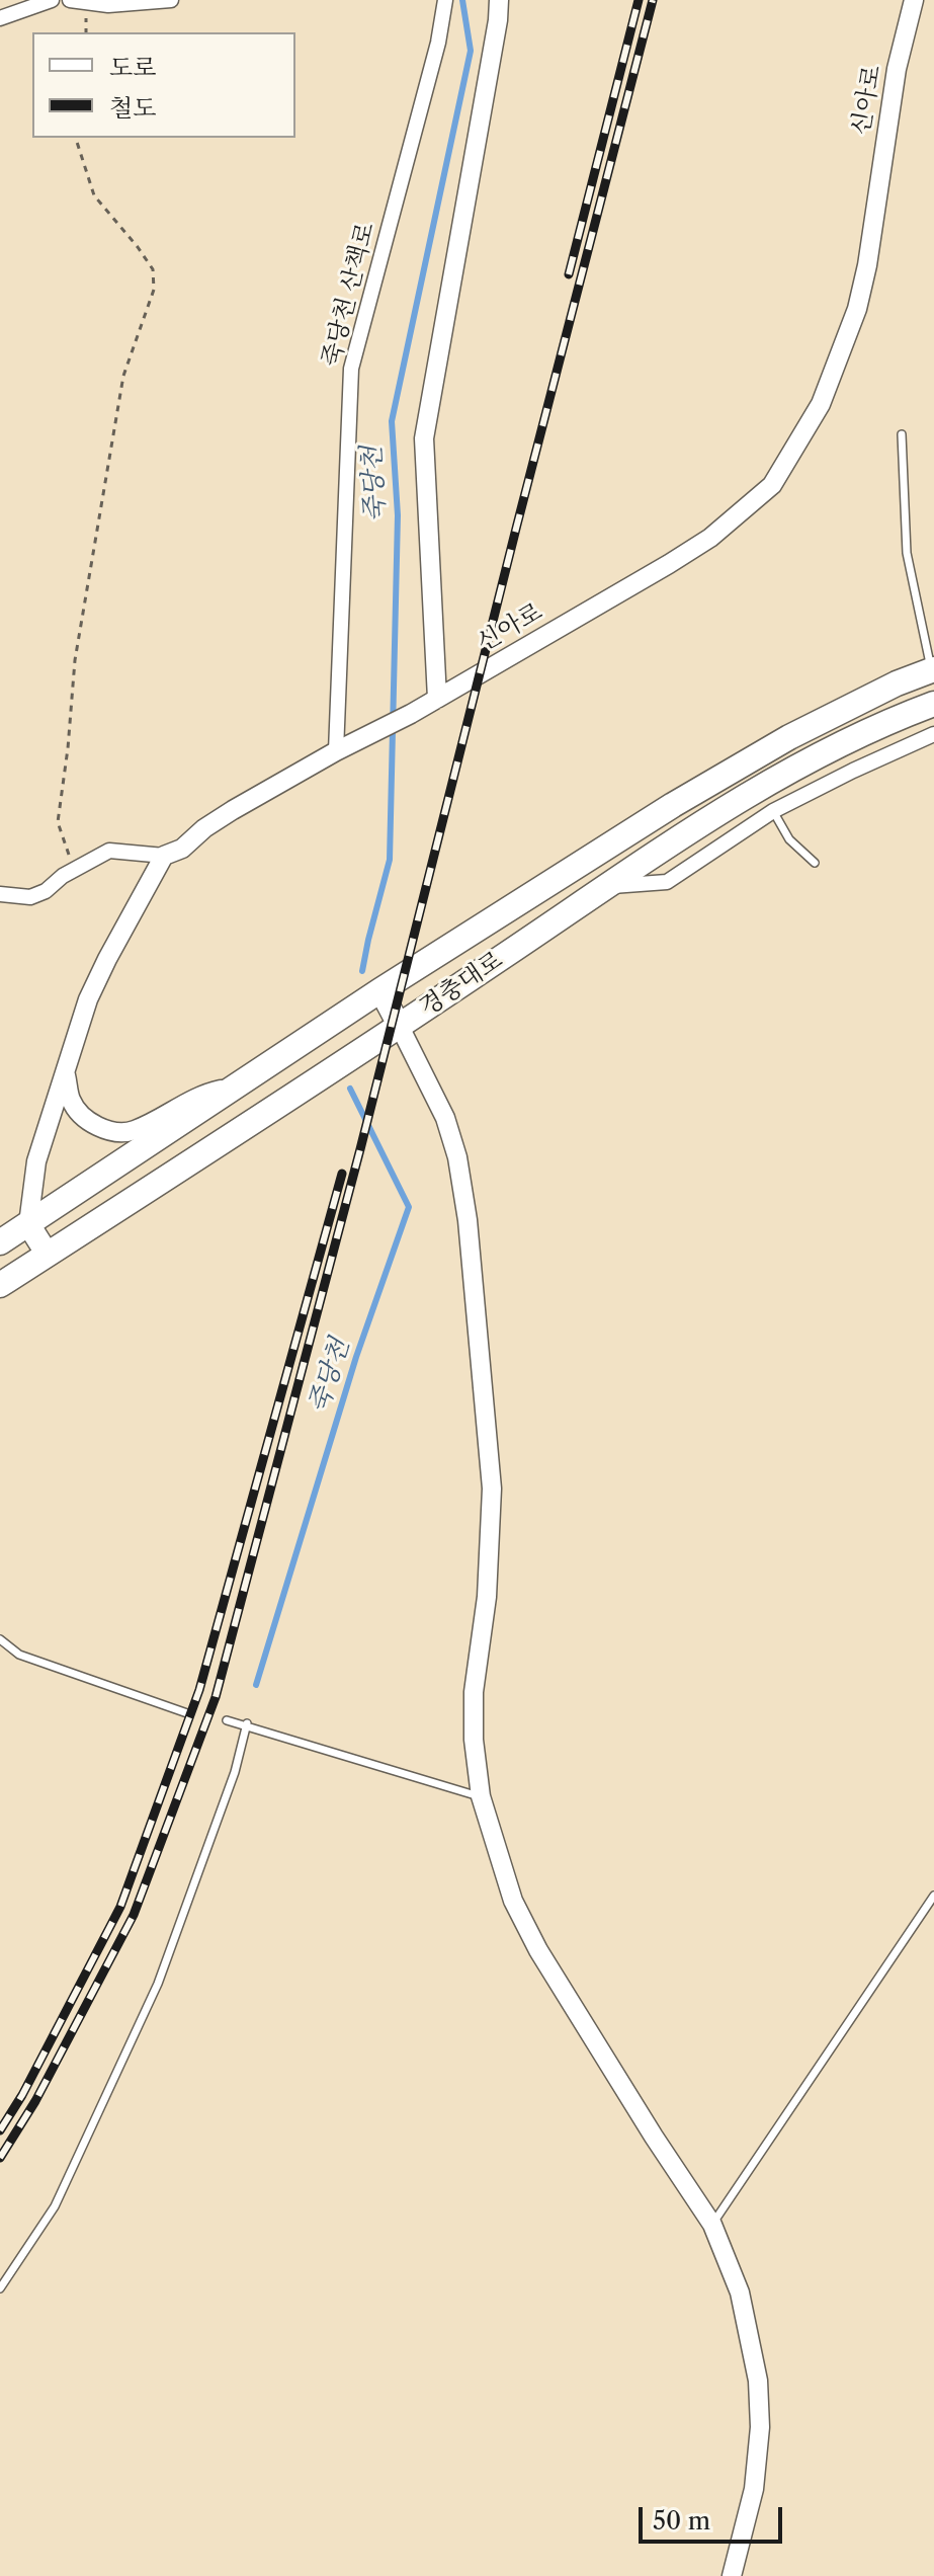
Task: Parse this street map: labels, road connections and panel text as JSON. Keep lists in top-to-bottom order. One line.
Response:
{"streets":{"main road":["경충대로"],"street":["신아로","죽당천 산책로"]},"crossings":[["신아로","죽당천 산책로"],["신아로","경충대로"]],"water":["죽당천"],"legend":["도로","철도"],"scale_bar":"50 m"}
